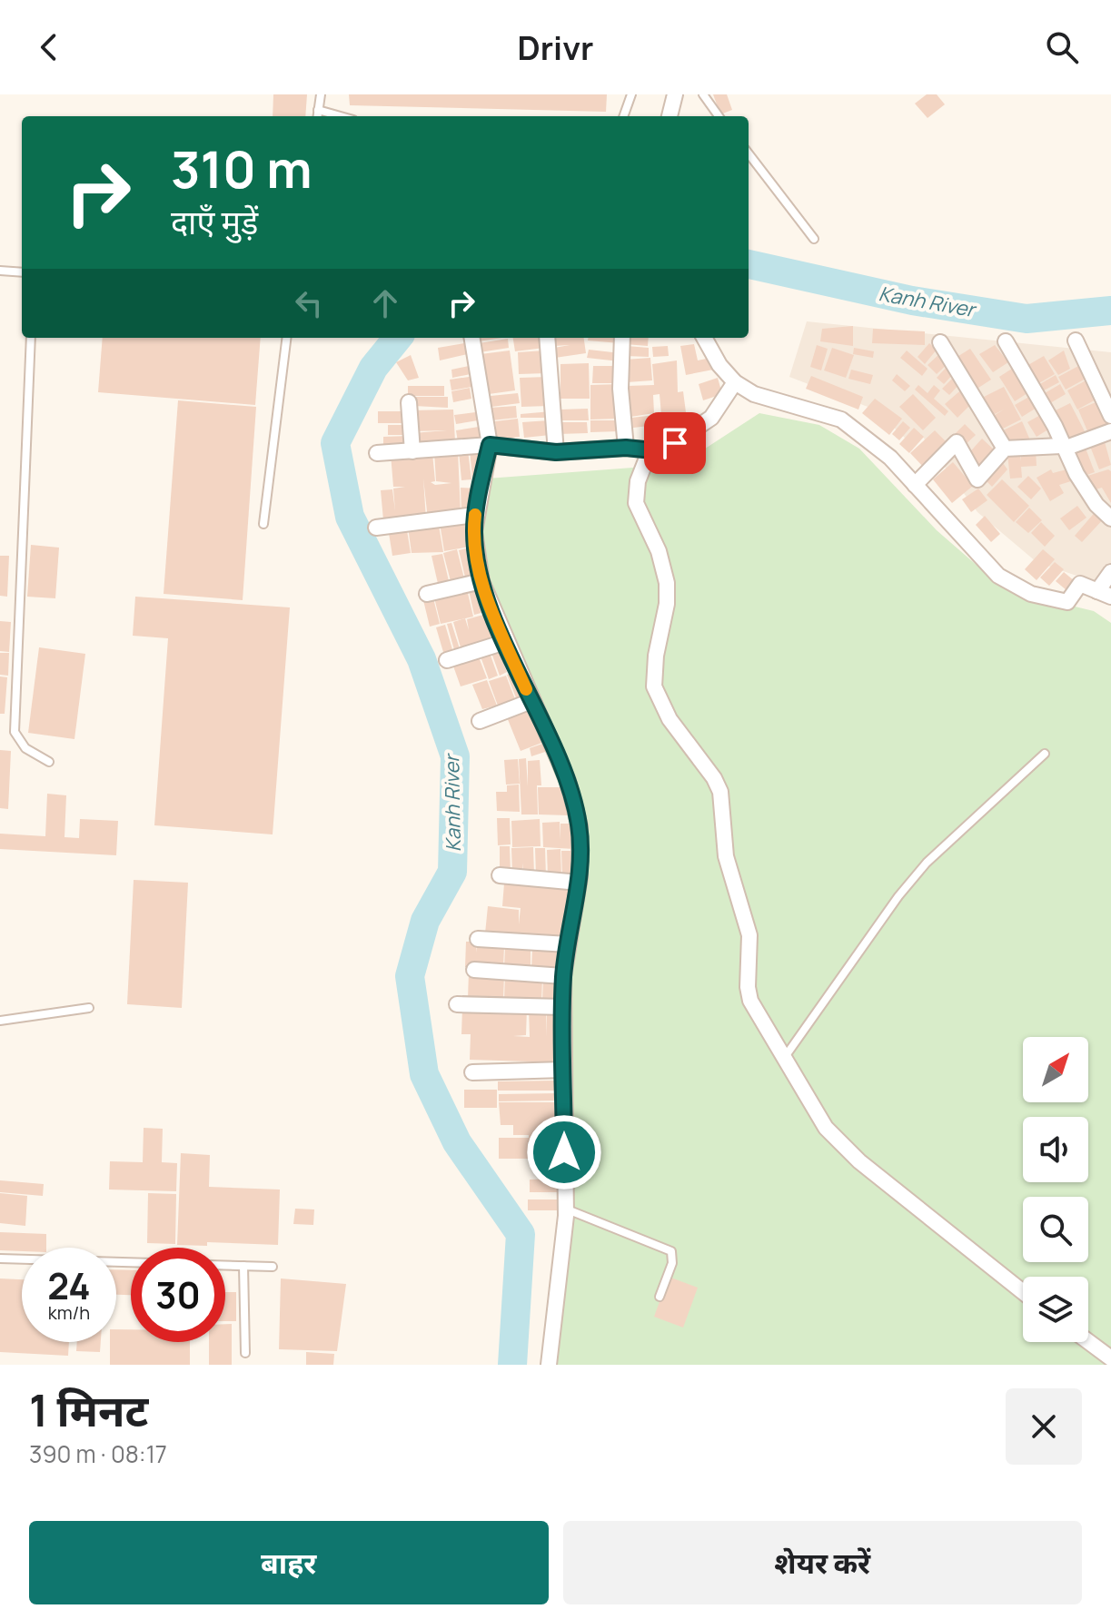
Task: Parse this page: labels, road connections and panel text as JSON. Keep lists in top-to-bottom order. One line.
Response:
{"water":["Kanh River"],"north":"top right","page":{"header":"Drivr","turn":["310 m","दाएँ मुड़ें"],"speed":"24 km/h","limit":"30","heading":["1 मिनट","390 m · 08:17"],"buttons":["बाहर","शेयर करें"]}}
